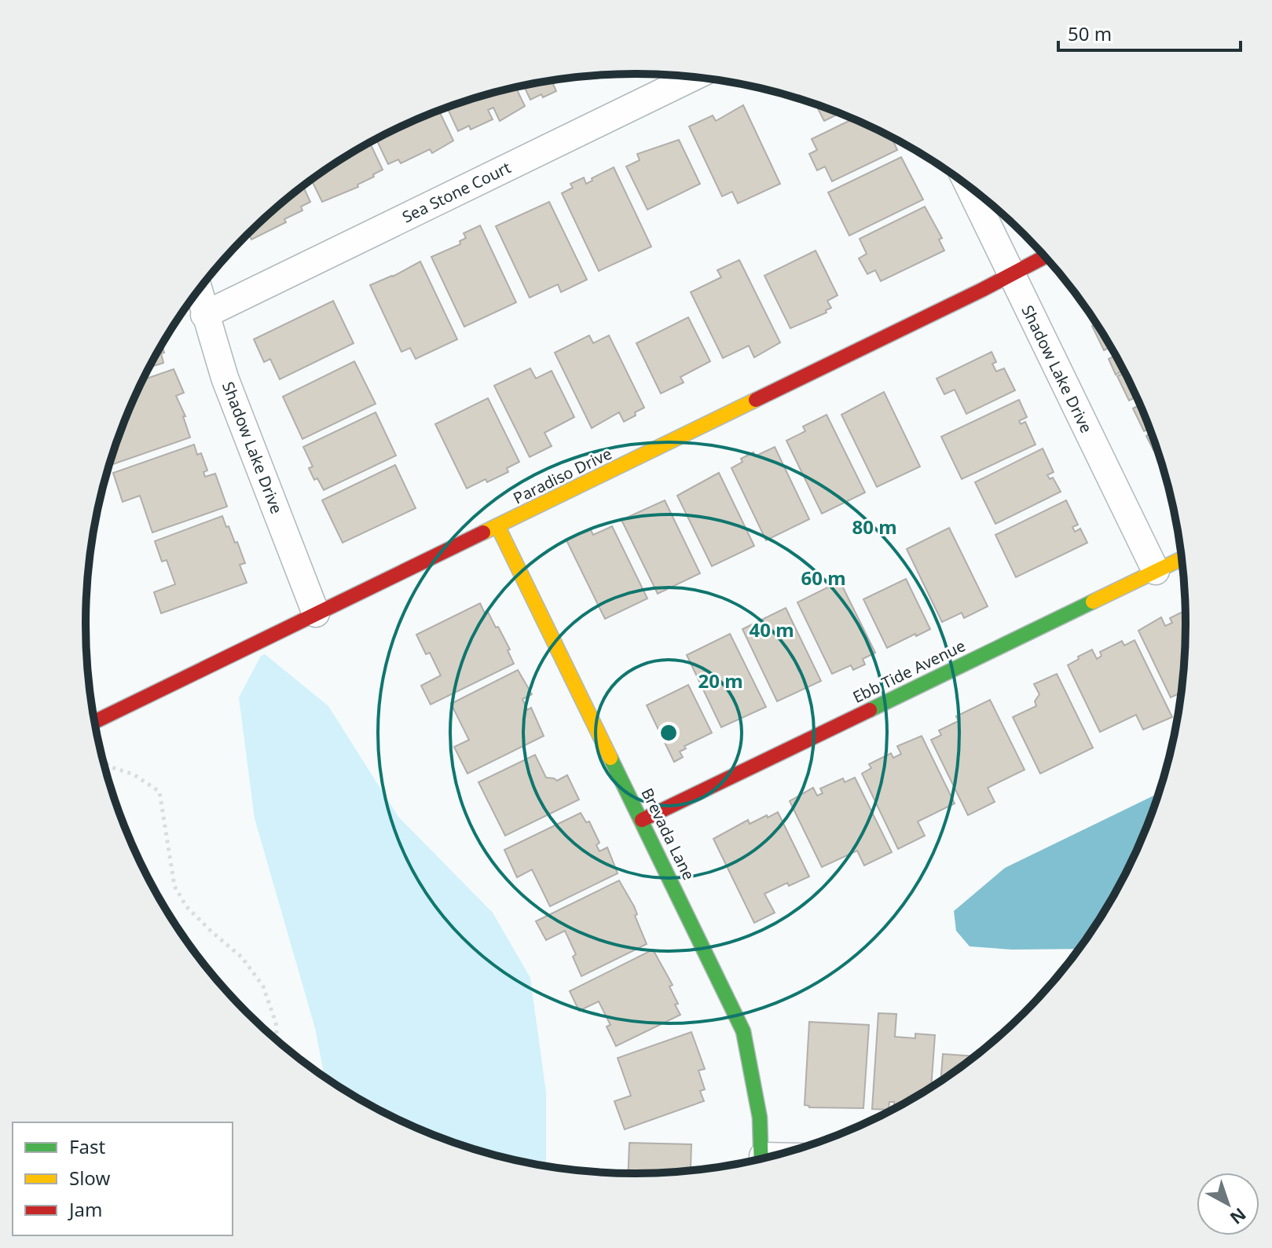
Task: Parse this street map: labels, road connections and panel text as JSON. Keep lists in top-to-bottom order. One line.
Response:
{"streets":{"street":["Sea Stone Court","Shadow Lake Drive","Paradiso Drive","Ebb Tide Avenue","Brevada Lane"]},"crossings":[["Sea Stone Court","Shadow Lake Drive"],["Shadow Lake Drive","Paradiso Drive"],["Shadow Lake Drive","Ebb Tide Avenue"],["Paradiso Drive","Brevada Lane"],["Ebb Tide Avenue","Brevada Lane"]],"legend":["Fast","Slow","Jam"],"scale_bar":"50 m","north":"bottom right","rings":["80 m","60 m","40 m","20 m"]}
